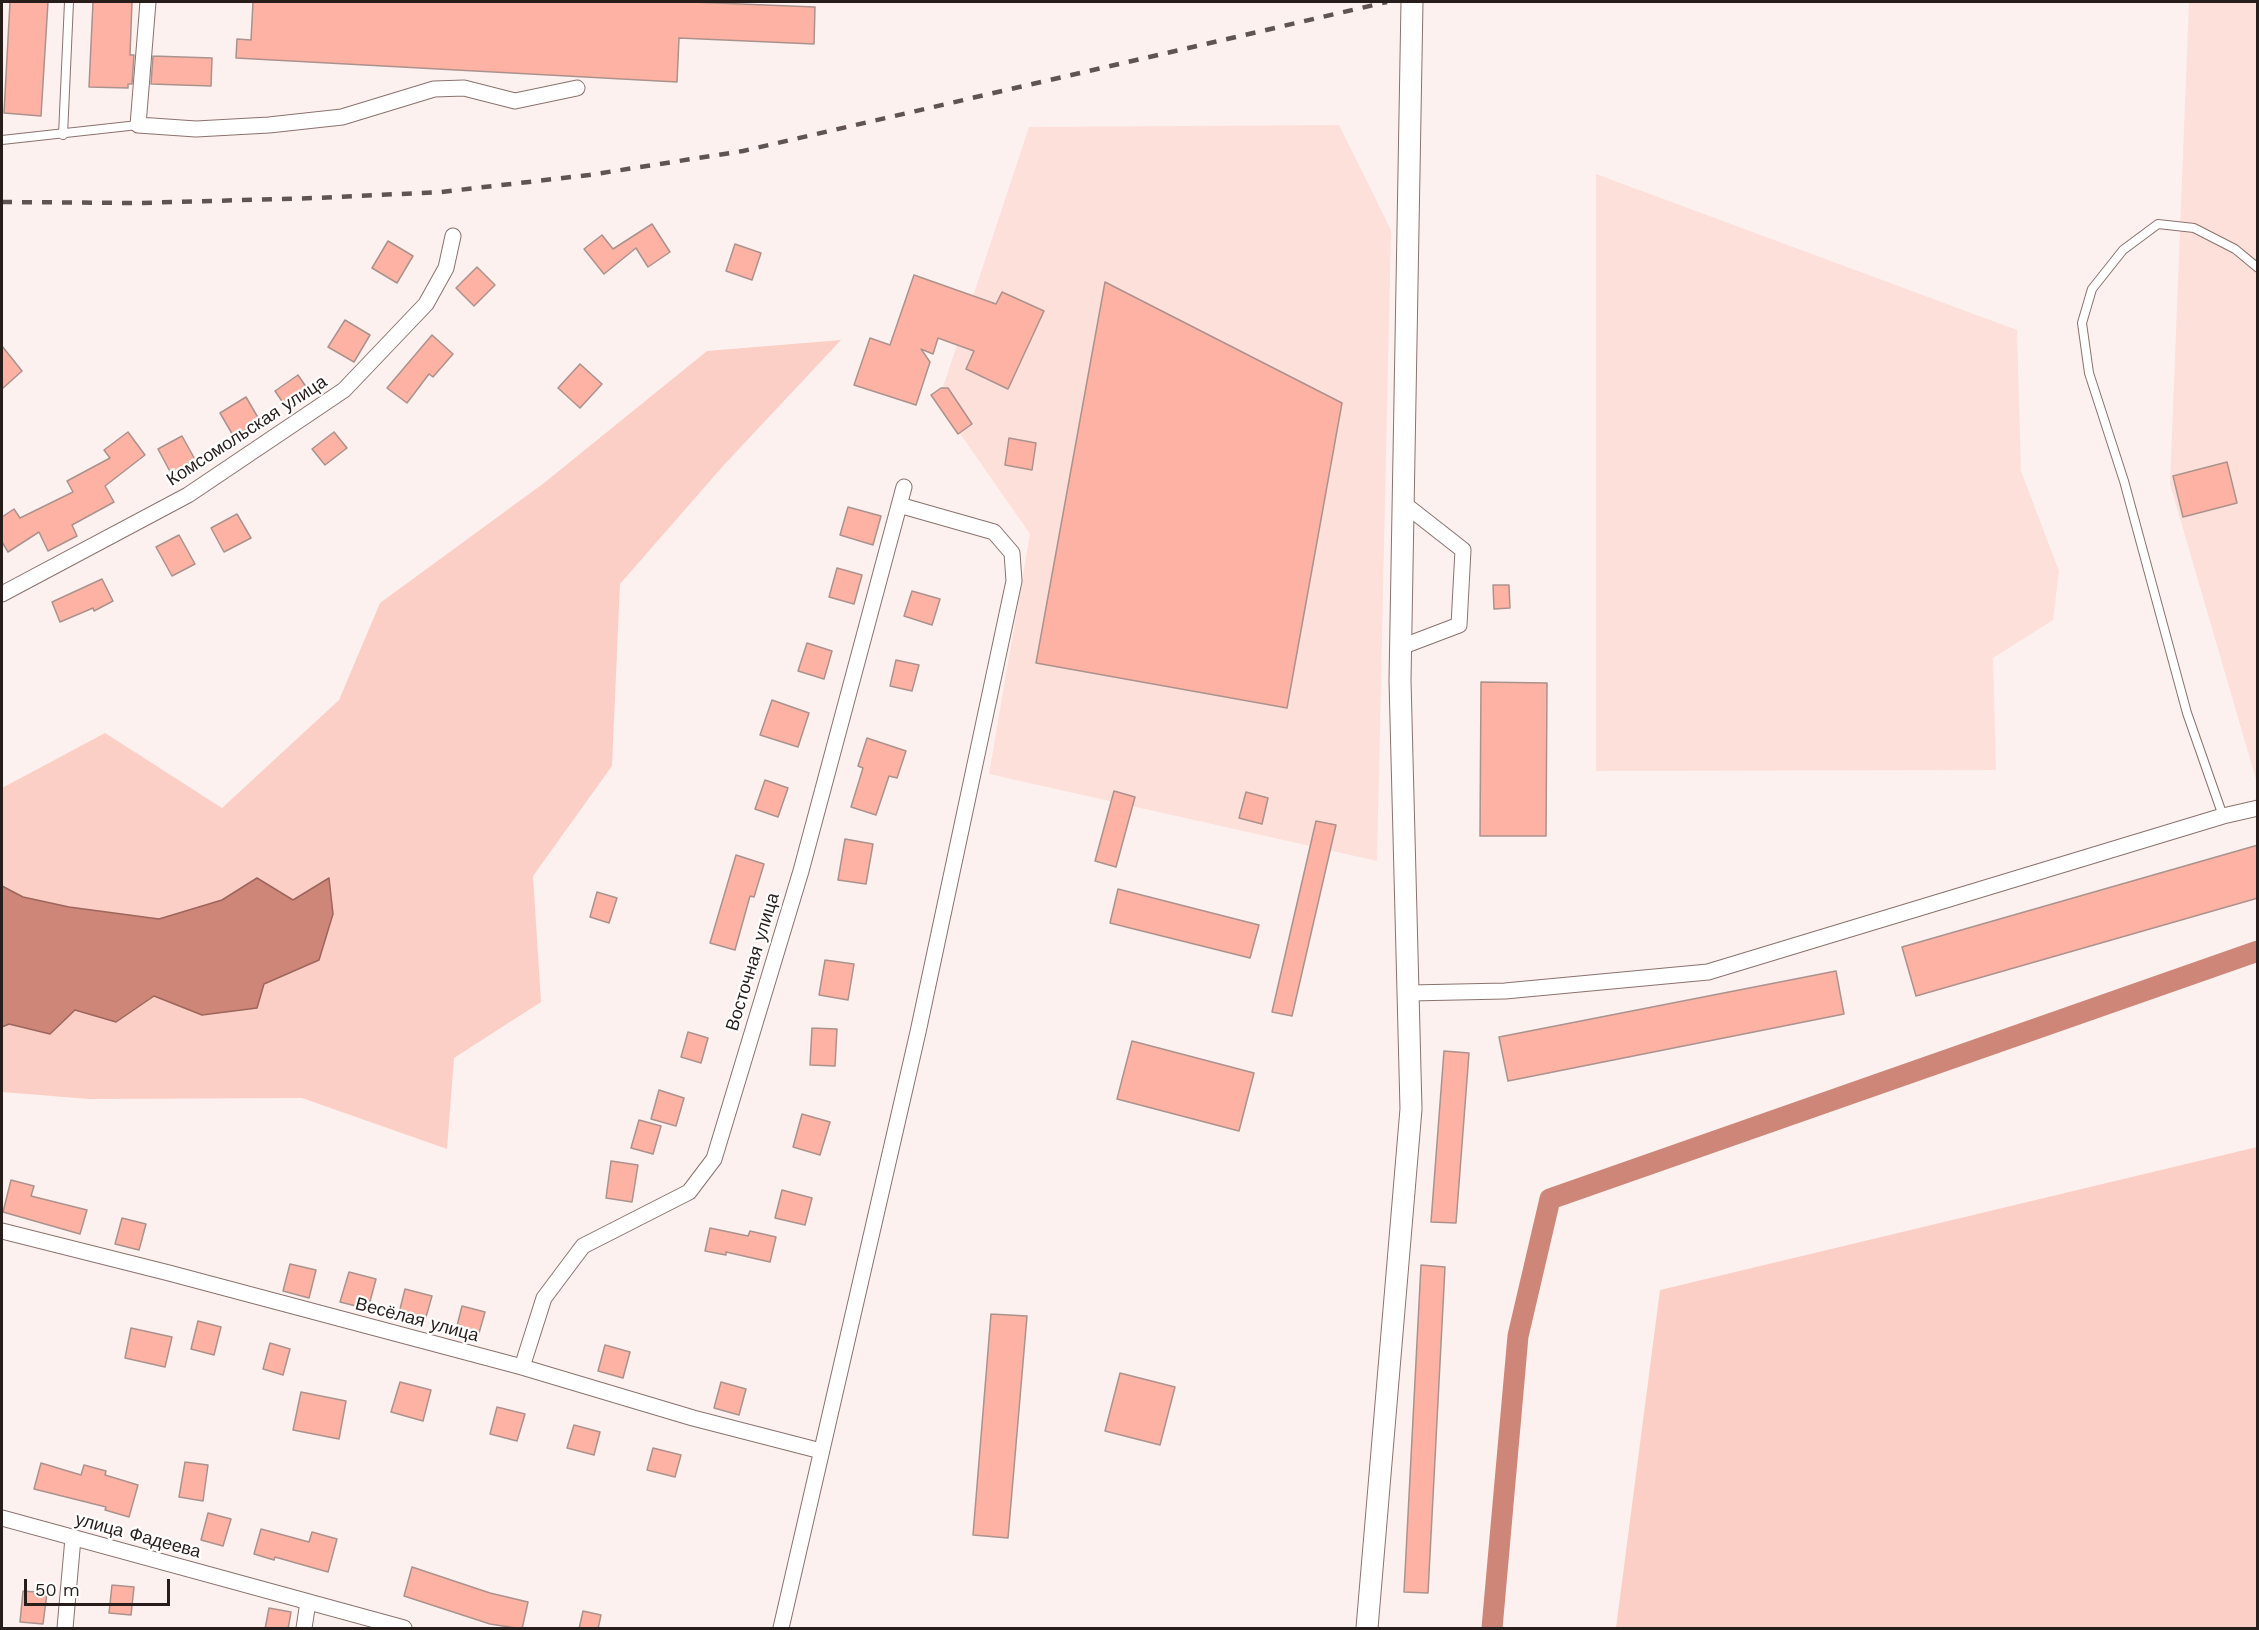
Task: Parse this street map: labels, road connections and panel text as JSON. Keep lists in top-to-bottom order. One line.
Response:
{"streets":{"street":["Комсомольская улица","Восточная улица","Весёлая улица","улица Фадеева"]},"crossings":[["Восточная улица","Весёлая улица"]],"scale_bar":"50 m"}
